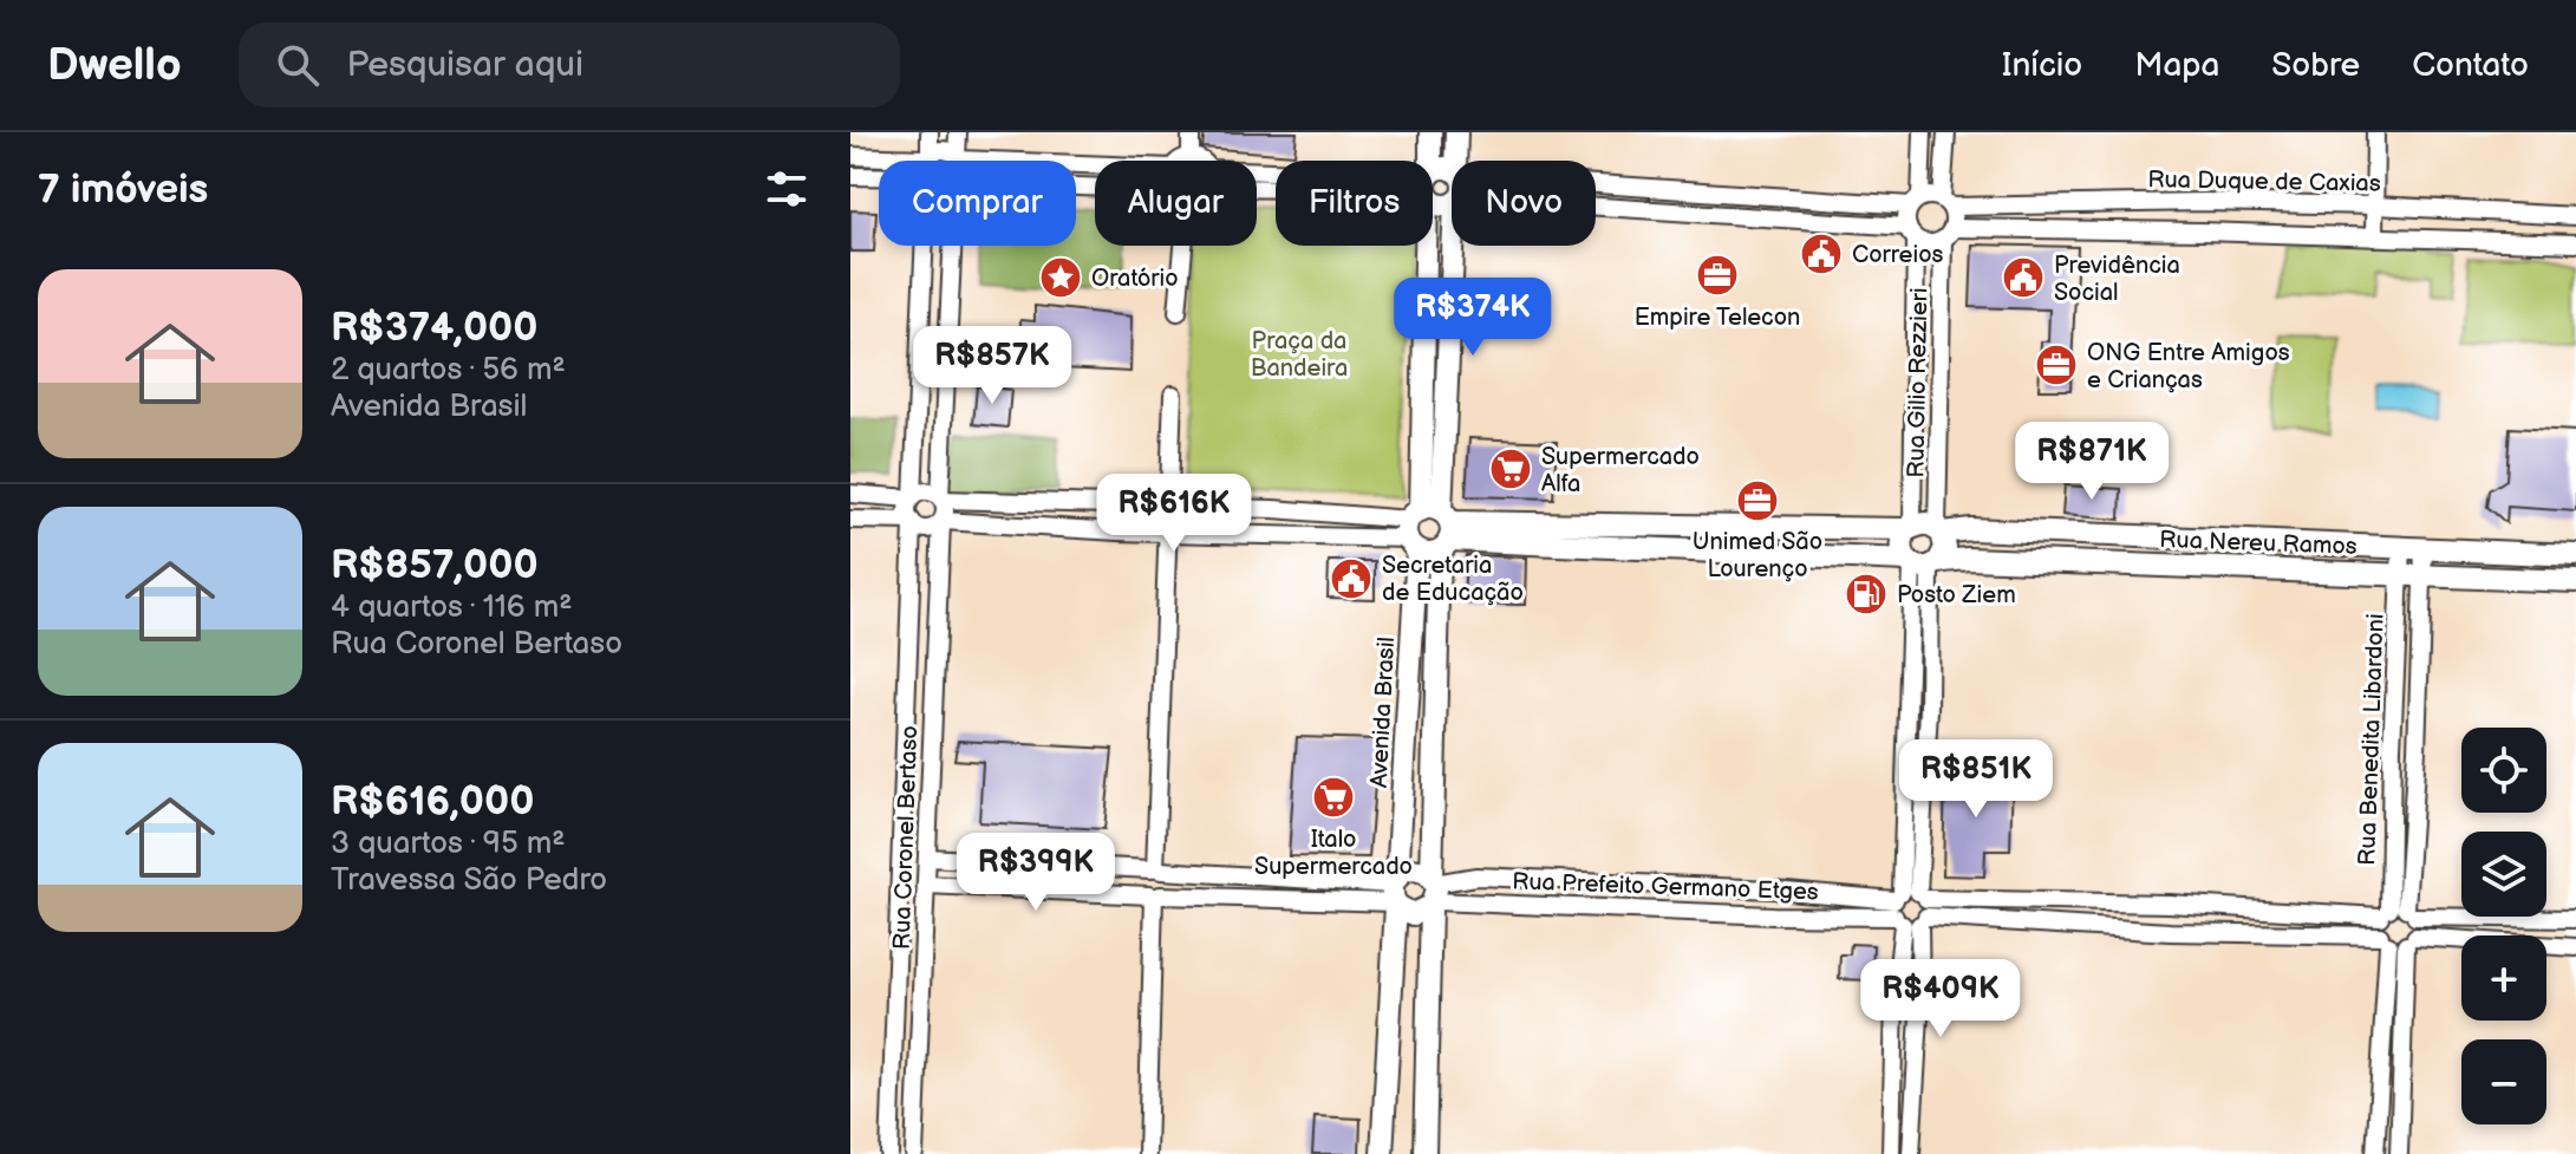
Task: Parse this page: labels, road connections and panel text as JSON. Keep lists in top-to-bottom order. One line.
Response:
{"streets":{"main road":["Rua Nereu Ramos","Avenida Brasil"],"street":["Rua Duque de Caxias","Rua Gilio Rezzieri","Rua Benedita Libardoni","Rua Coronel Bertaso","Rua Prefeito Germano Etges"]},"crossings":[["Rua Duque de Caxias","Rua Gilio Rezzieri"],["Rua Gilio Rezzieri","Rua Nereu Ramos"],["Rua Nereu Ramos","Avenida Brasil"],["Rua Nereu Ramos","Rua Benedita Libardoni"],["Rua Nereu Ramos","Rua Coronel Bertaso"],["Avenida Brasil","Rua Prefeito Germano Etges"],["Rua Benedita Libardoni","Rua Prefeito Germano Etges"]],"parks":["Praça da Bandeira"],"places":{"public building":["Correios","Previdência Social","Secretaria de Educação"],"office":["Empire Telecon","ONG Entre Amigos e Crianças","Unimed São Lourenço"],"place":["Oratório"],"supermarket":["Supermercado Alfa","Italo Supermercado"],"fuel station":["Posto Ziem"]},"page":{"header":"Dwello","search":"Pesquisar aqui","nav":["Início","Mapa","Sobre","Contato"],"heading":"7 imóveis","chip":["Comprar","Alugar","Filtros","Novo"],"list":[{"name":"R$374,000","note":"2 quartos · 56 m² · Avenida Brasil"},{"name":"R$857,000","note":"4 quartos · 116 m² · Rua Coronel Bertaso"},{"name":"R$616,000","note":"3 quartos · 95 m² · Travessa São Pedro"}],"price":["R$374K","R$857K","R$871K","R$616K","R$851K","R$399K","R$409K"],"map_buttons":["+","−"]}}
